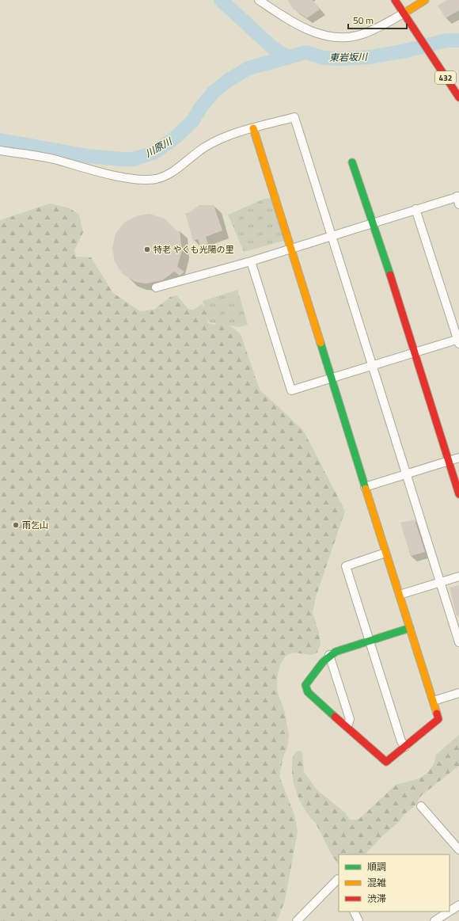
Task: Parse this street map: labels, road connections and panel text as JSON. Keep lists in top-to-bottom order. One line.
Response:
{"streets":{"main road":["432"]},"water":["東岩坂川","川原川"],"places":["特老 やくも光陽の里","雨乞山"],"legend":["順調","混雑","渋滞"],"scale_bar":"50 m"}
